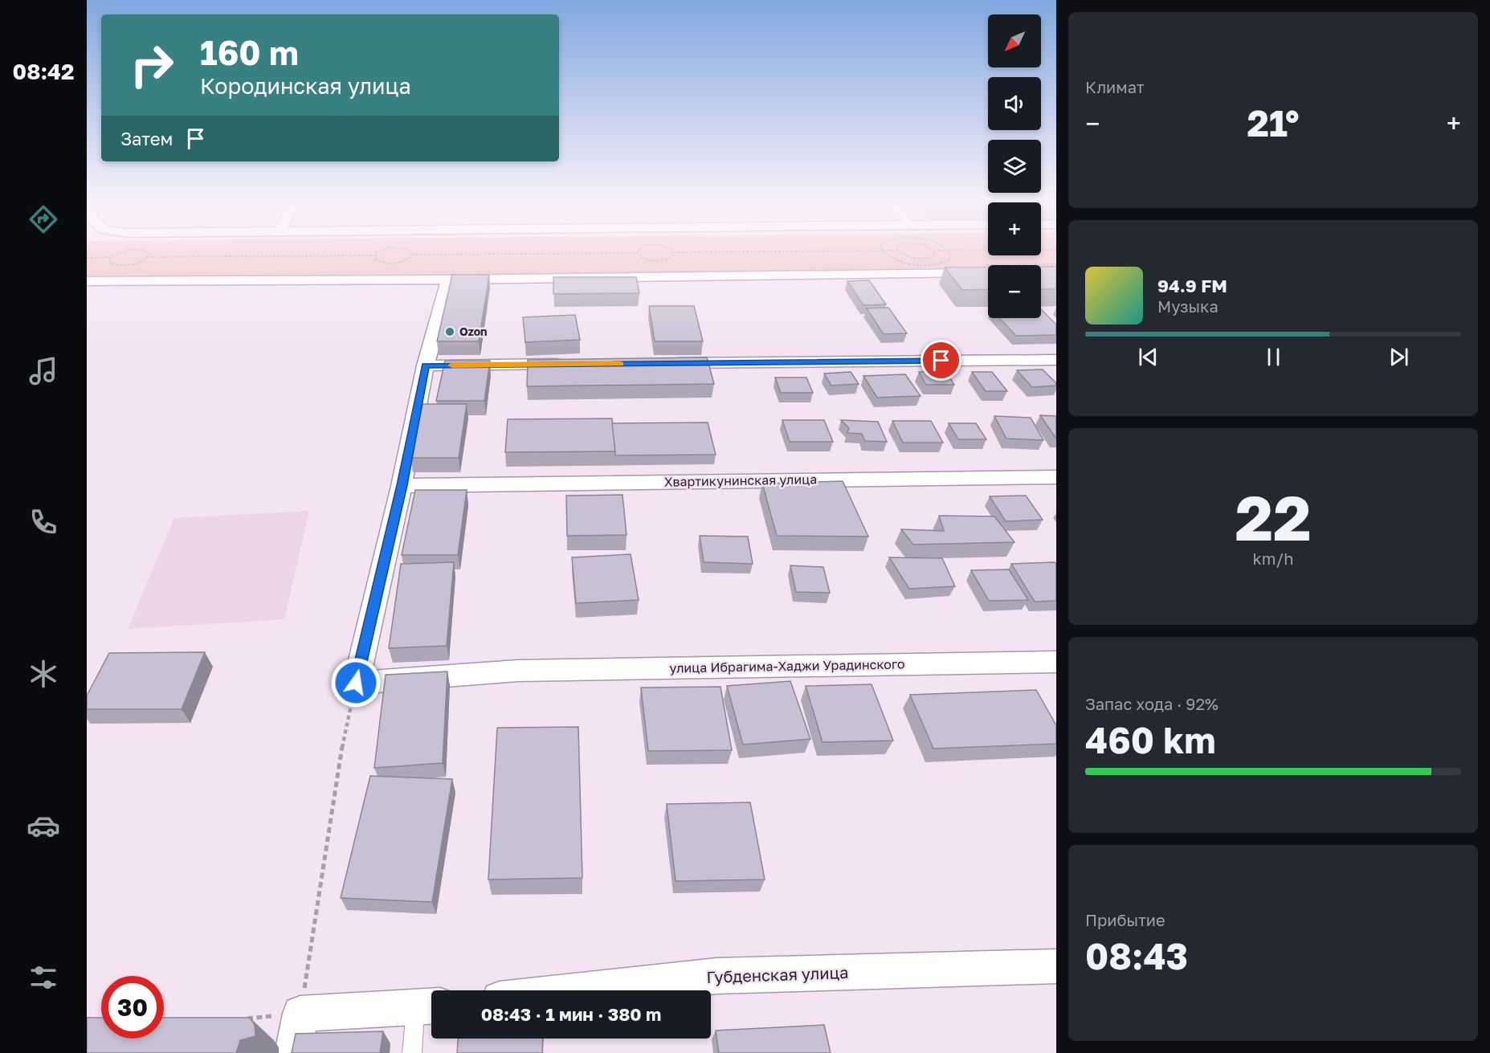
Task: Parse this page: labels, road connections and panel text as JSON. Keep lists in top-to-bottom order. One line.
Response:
{"streets":{"street":["Хвартикунинская улица","улица Ибрагима-Хаджи Урадинского","Губденская улица"]},"places":["Ozon"],"north":"bottom left","page":{"tabs":"08:42","tile":["Климат",["22","km/h"],["Запас хода · 92%","460 km"],["Прибытие","08:43"]],"map_buttons":["+","−"],"turn":["160 m","Кородинская улица"],"heat":["−","21°","+"],"then":"Затем","song":["94.9 FM","Музыка"],"limit":"30","trip":"08:43 · 1 мин · 380 m"}}
